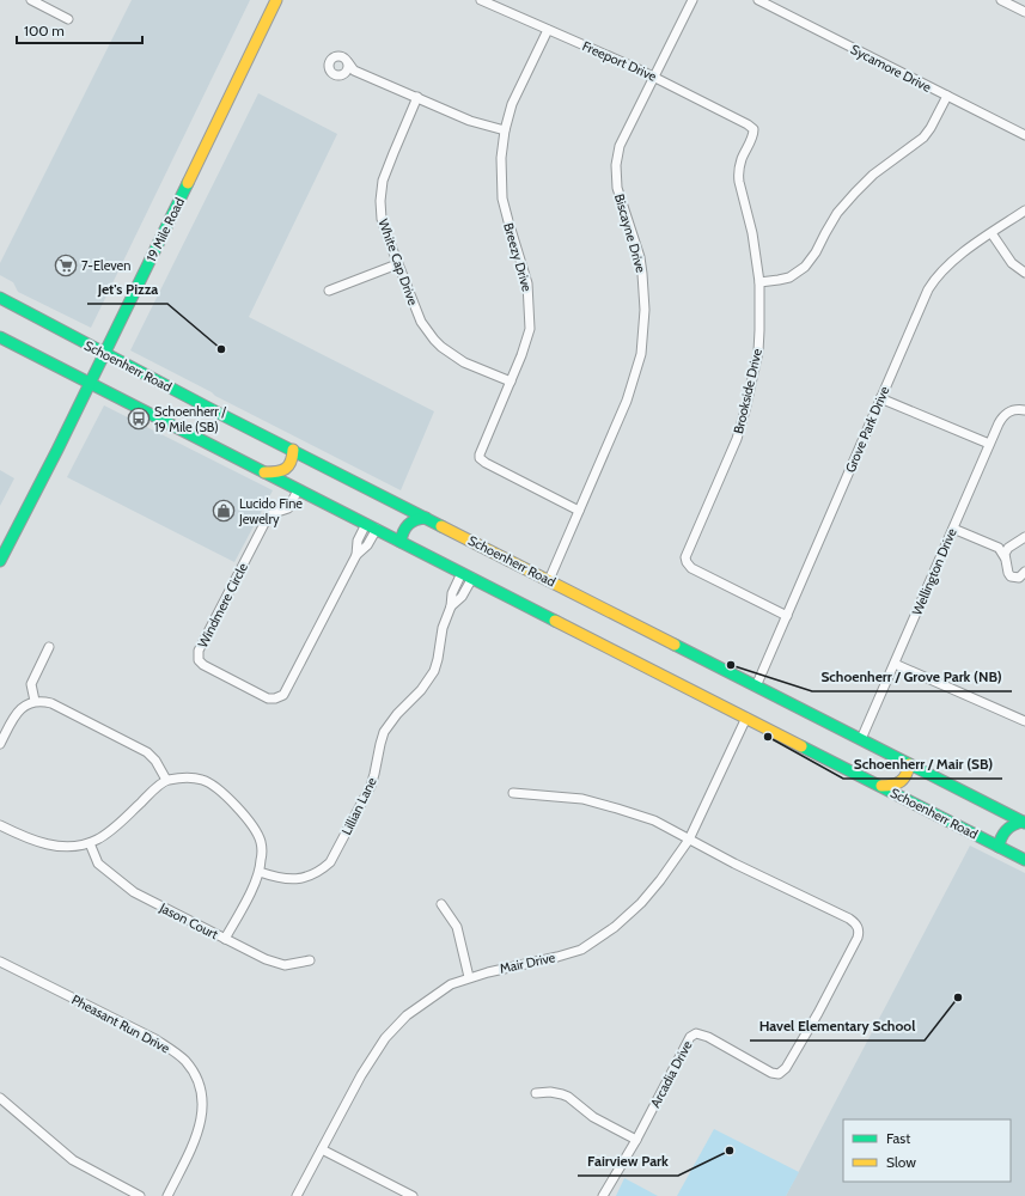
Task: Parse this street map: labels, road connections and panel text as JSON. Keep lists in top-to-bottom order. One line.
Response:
{"streets":{"main road":["19 Mile Road","Schoenherr Road"],"street":["Freeport Drive","Sycamore Drive","Biscayne Drive","Breezy Drive","White Cap Drive","Brookside Drive","Grove Park Drive","Wellington Drive","Windmere Circle","Lillian Lane","Jason Court","Mair Drive","Pheasant Run Drive","Arcadia Drive"]},"crossings":[["Freeport Drive","Biscayne Drive"],["Freeport Drive","Breezy Drive"],["Freeport Drive","Brookside Drive"],["19 Mile Road","Schoenherr Road"],["Biscayne Drive","Breezy Drive"],["Biscayne Drive","Schoenherr Road"],["Breezy Drive","White Cap Drive"],["Schoenherr Road","Grove Park Drive"],["Schoenherr Road","Wellington Drive"],["Schoenherr Road","Windmere Circle"],["Schoenherr Road","Lillian Lane"],["Schoenherr Road","Mair Drive"],["Brookside Drive","Grove Park Drive"],["Mair Drive","Arcadia Drive"]],"places":{"supermarket":["7-Eleven"],"other":["Jet's Pizza","Schoenherr / Grove Park (NB)","Schoenherr / Mair (SB)","Havel Elementary School","Fairview Park"],"bus stop":["Schoenherr / 19 Mile (SB)"],"shop":["Lucido Fine Jewelry"]},"legend":["Fast","Slow"],"scale_bar":"100 m"}
